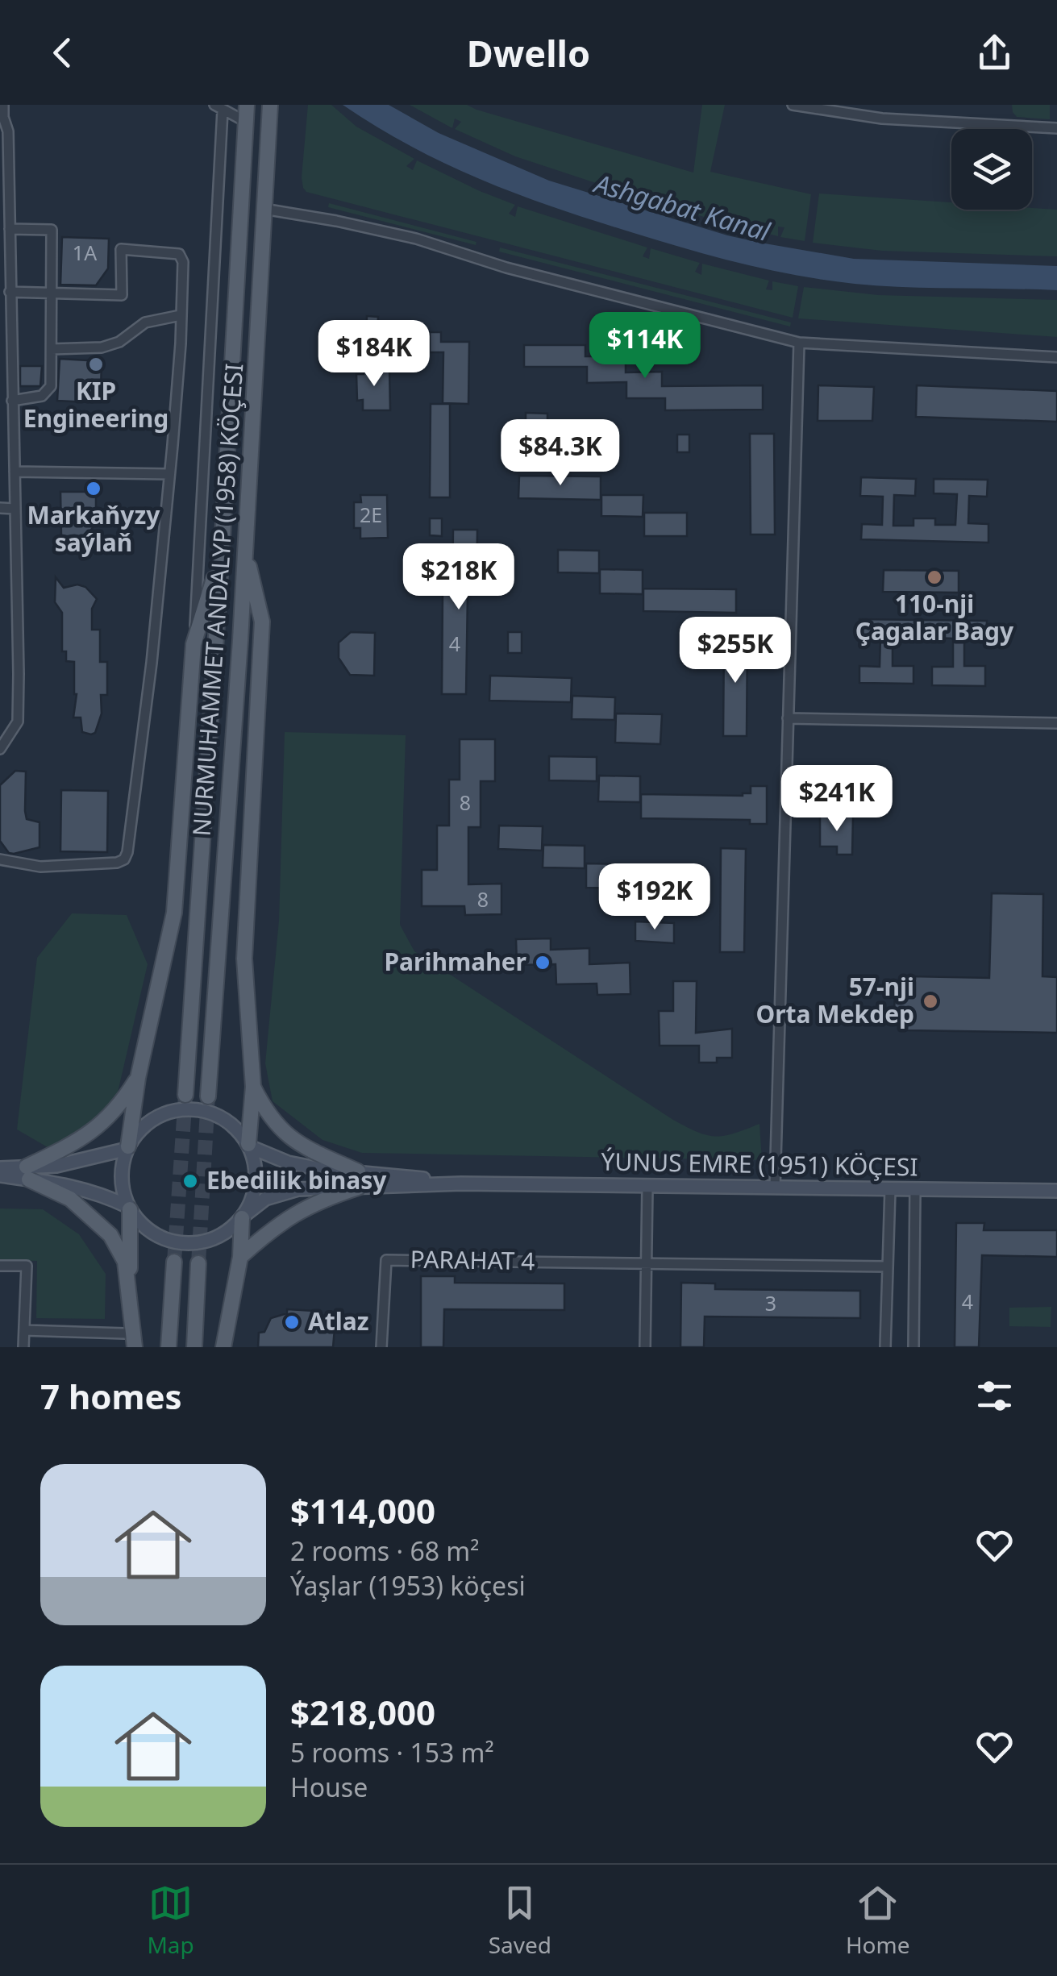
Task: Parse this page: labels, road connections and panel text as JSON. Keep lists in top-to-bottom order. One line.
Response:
{"streets":{"main road":["NURMUHAMMET ANDALYP (1958) KÖÇESI"],"street":["ÝUNUS EMRE (1951) KÖÇESI","PARAHAT 4"]},"water":["Ashgabat Kanal"],"places":["KIP Engineering","Markaňyzy saýlaň","110-nji Çagalar Bagy","Parihmaher","57-nji Orta Mekdep","Ebedilik binasy","Atlaz"],"house_numbers":["1A","2E","4","8","8","4","3"],"page":{"header":"Dwello","price":["$114K","$184K","$84.3K","$218K","$255K","$241K","$192K"],"heading":"7 homes","list":[{"name":"$114,000","note":"2 rooms · 68 m² · Ýaşlar (1953) köçesi"},{"name":"$218,000","note":"5 rooms · 153 m² · House"}],"tabs":["Map","Saved","Home"]}}
